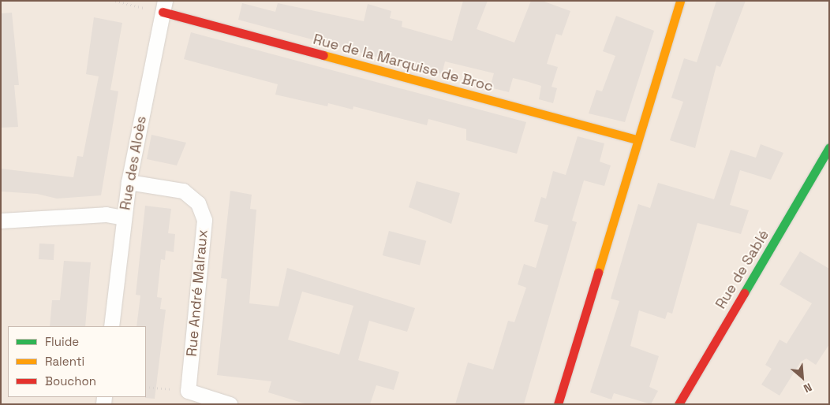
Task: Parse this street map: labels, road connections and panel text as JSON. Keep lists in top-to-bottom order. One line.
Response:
{"streets":{"street":["Rue de la Marquise de Broc","Rue des Aloès","Rue de Sablé","Rue André Malraux"]},"crossings":[["Rue de la Marquise de Broc","Rue des Aloès"],["Rue des Aloès","Rue André Malraux"]],"legend":["Fluide","Ralenti","Bouchon"],"north":"bottom right"}
